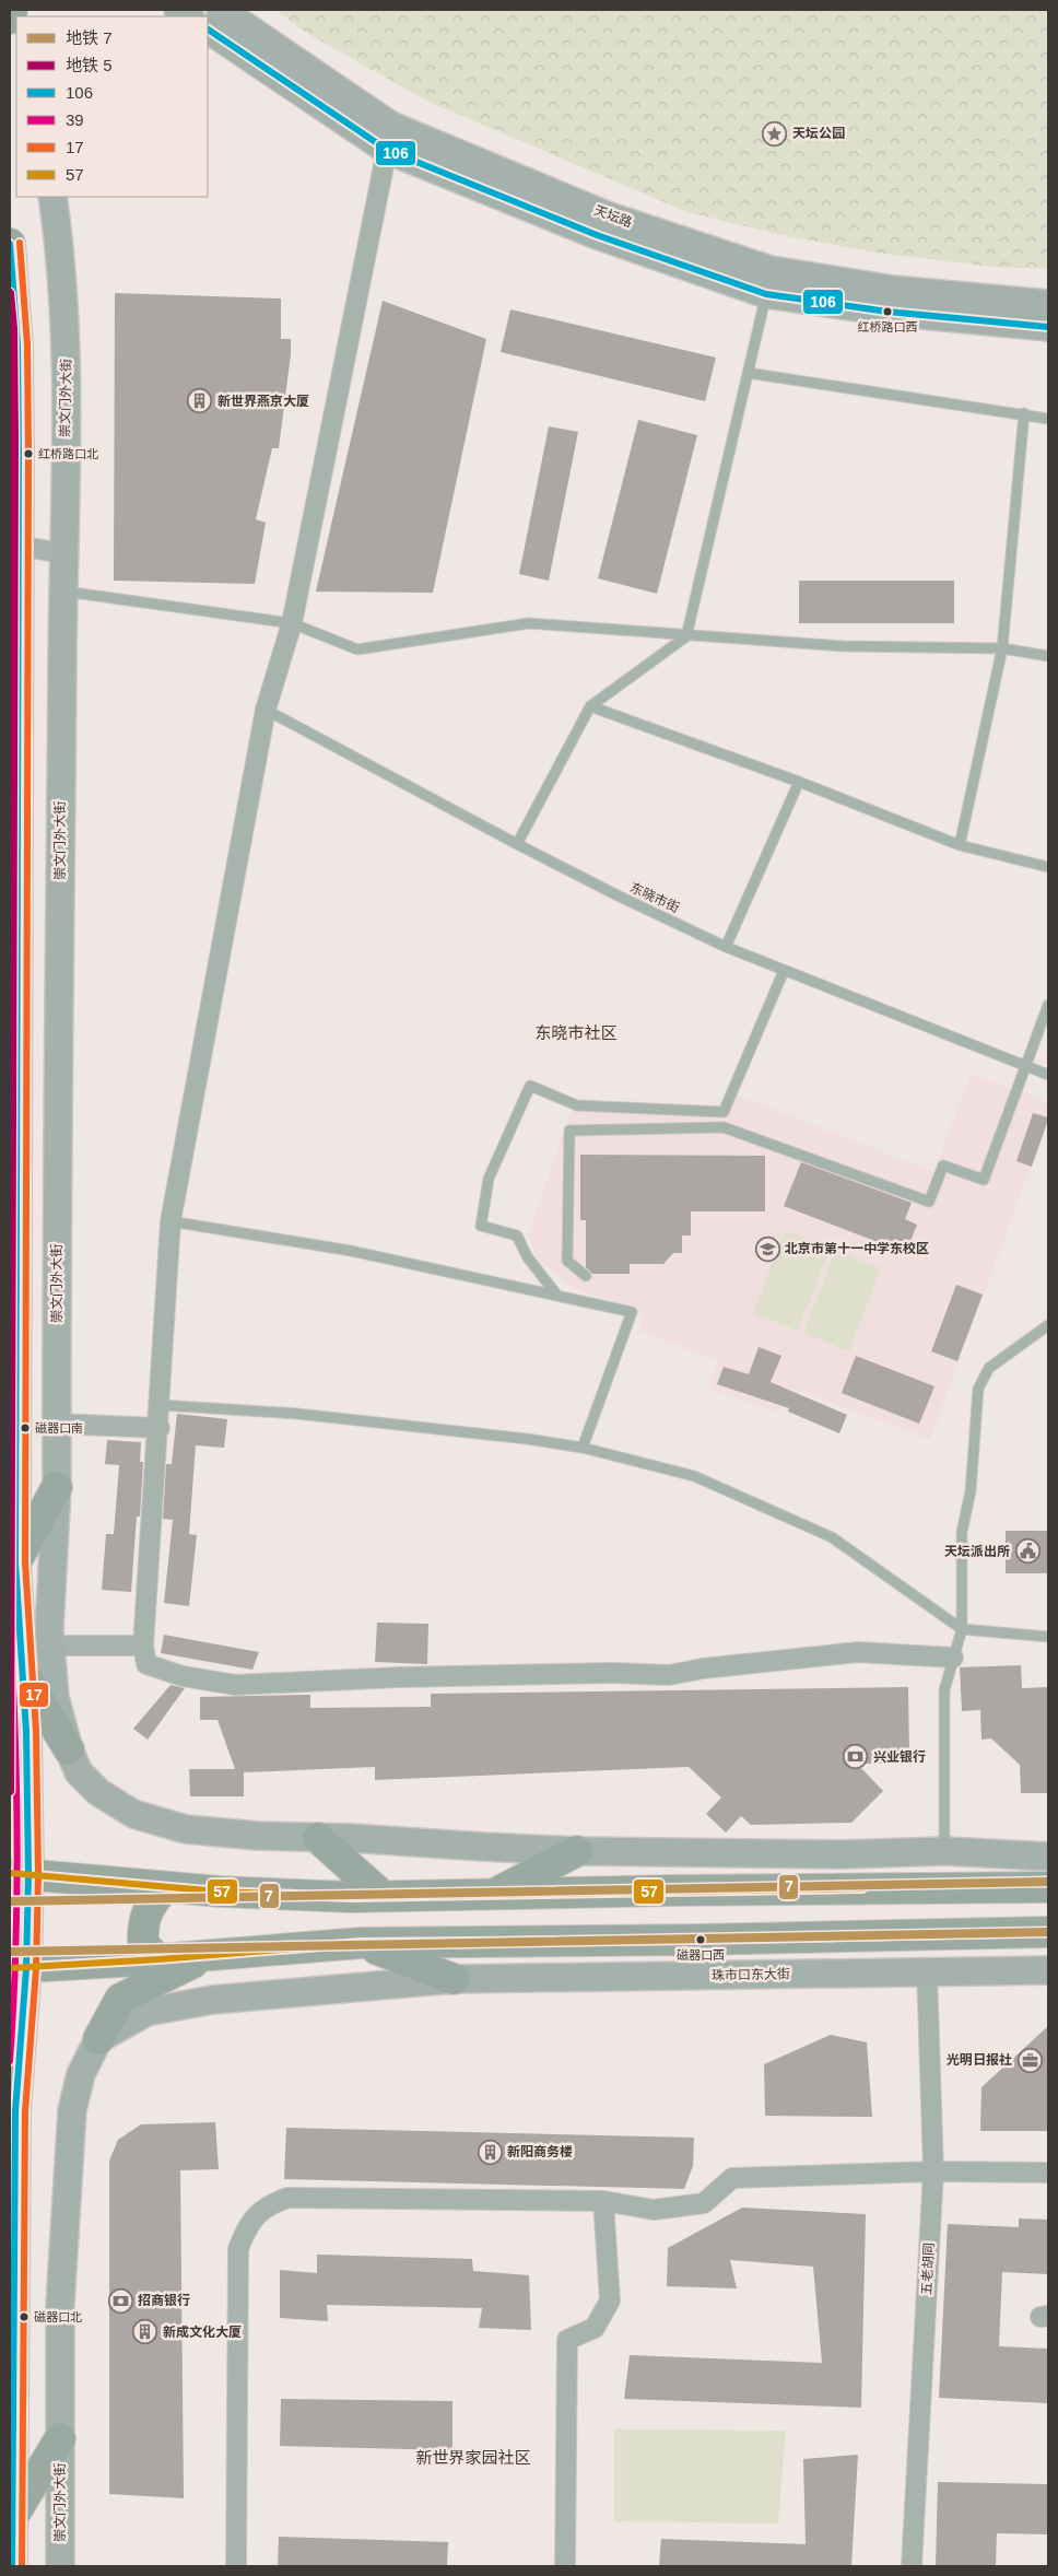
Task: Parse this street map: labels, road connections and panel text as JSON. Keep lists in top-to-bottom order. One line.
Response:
{"streets":{"street":["天坛路","崇文门外大街","珠市口东大街","五老胡同"],"lane":["东晓市街"]},"crossings":[["崇文门外大街","珠市口东大街"],["珠市口东大街","五老胡同"]],"districts":["东晓市社区","新世界家园社区"],"places":{"place":["天坛公园"],"other":["红桥路口西","红桥路口北","磁器口南","磁器口西","磁器口北"],"building":["新世界燕京大厦","新阳商务楼","新成文化大厦"],"school or university":["北京市第十一中学东校区"],"public building":["天坛派出所"],"bank":["兴业银行","招商银行"],"office":["光明日报社"]},"lines":["transit line 106","transit line 17","metro line 5","transit line 39","transit line 57","metro line 7"],"legend":["地铁 7","地铁 5","106","39","17","57"]}
